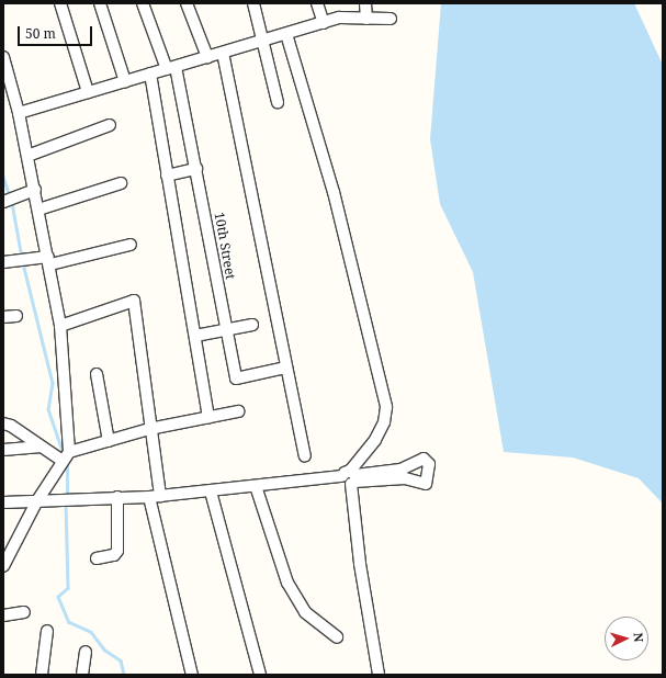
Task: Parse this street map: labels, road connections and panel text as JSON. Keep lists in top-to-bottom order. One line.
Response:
{"streets":{"street":["10th Street"]},"scale_bar":"50 m","north":"right"}
